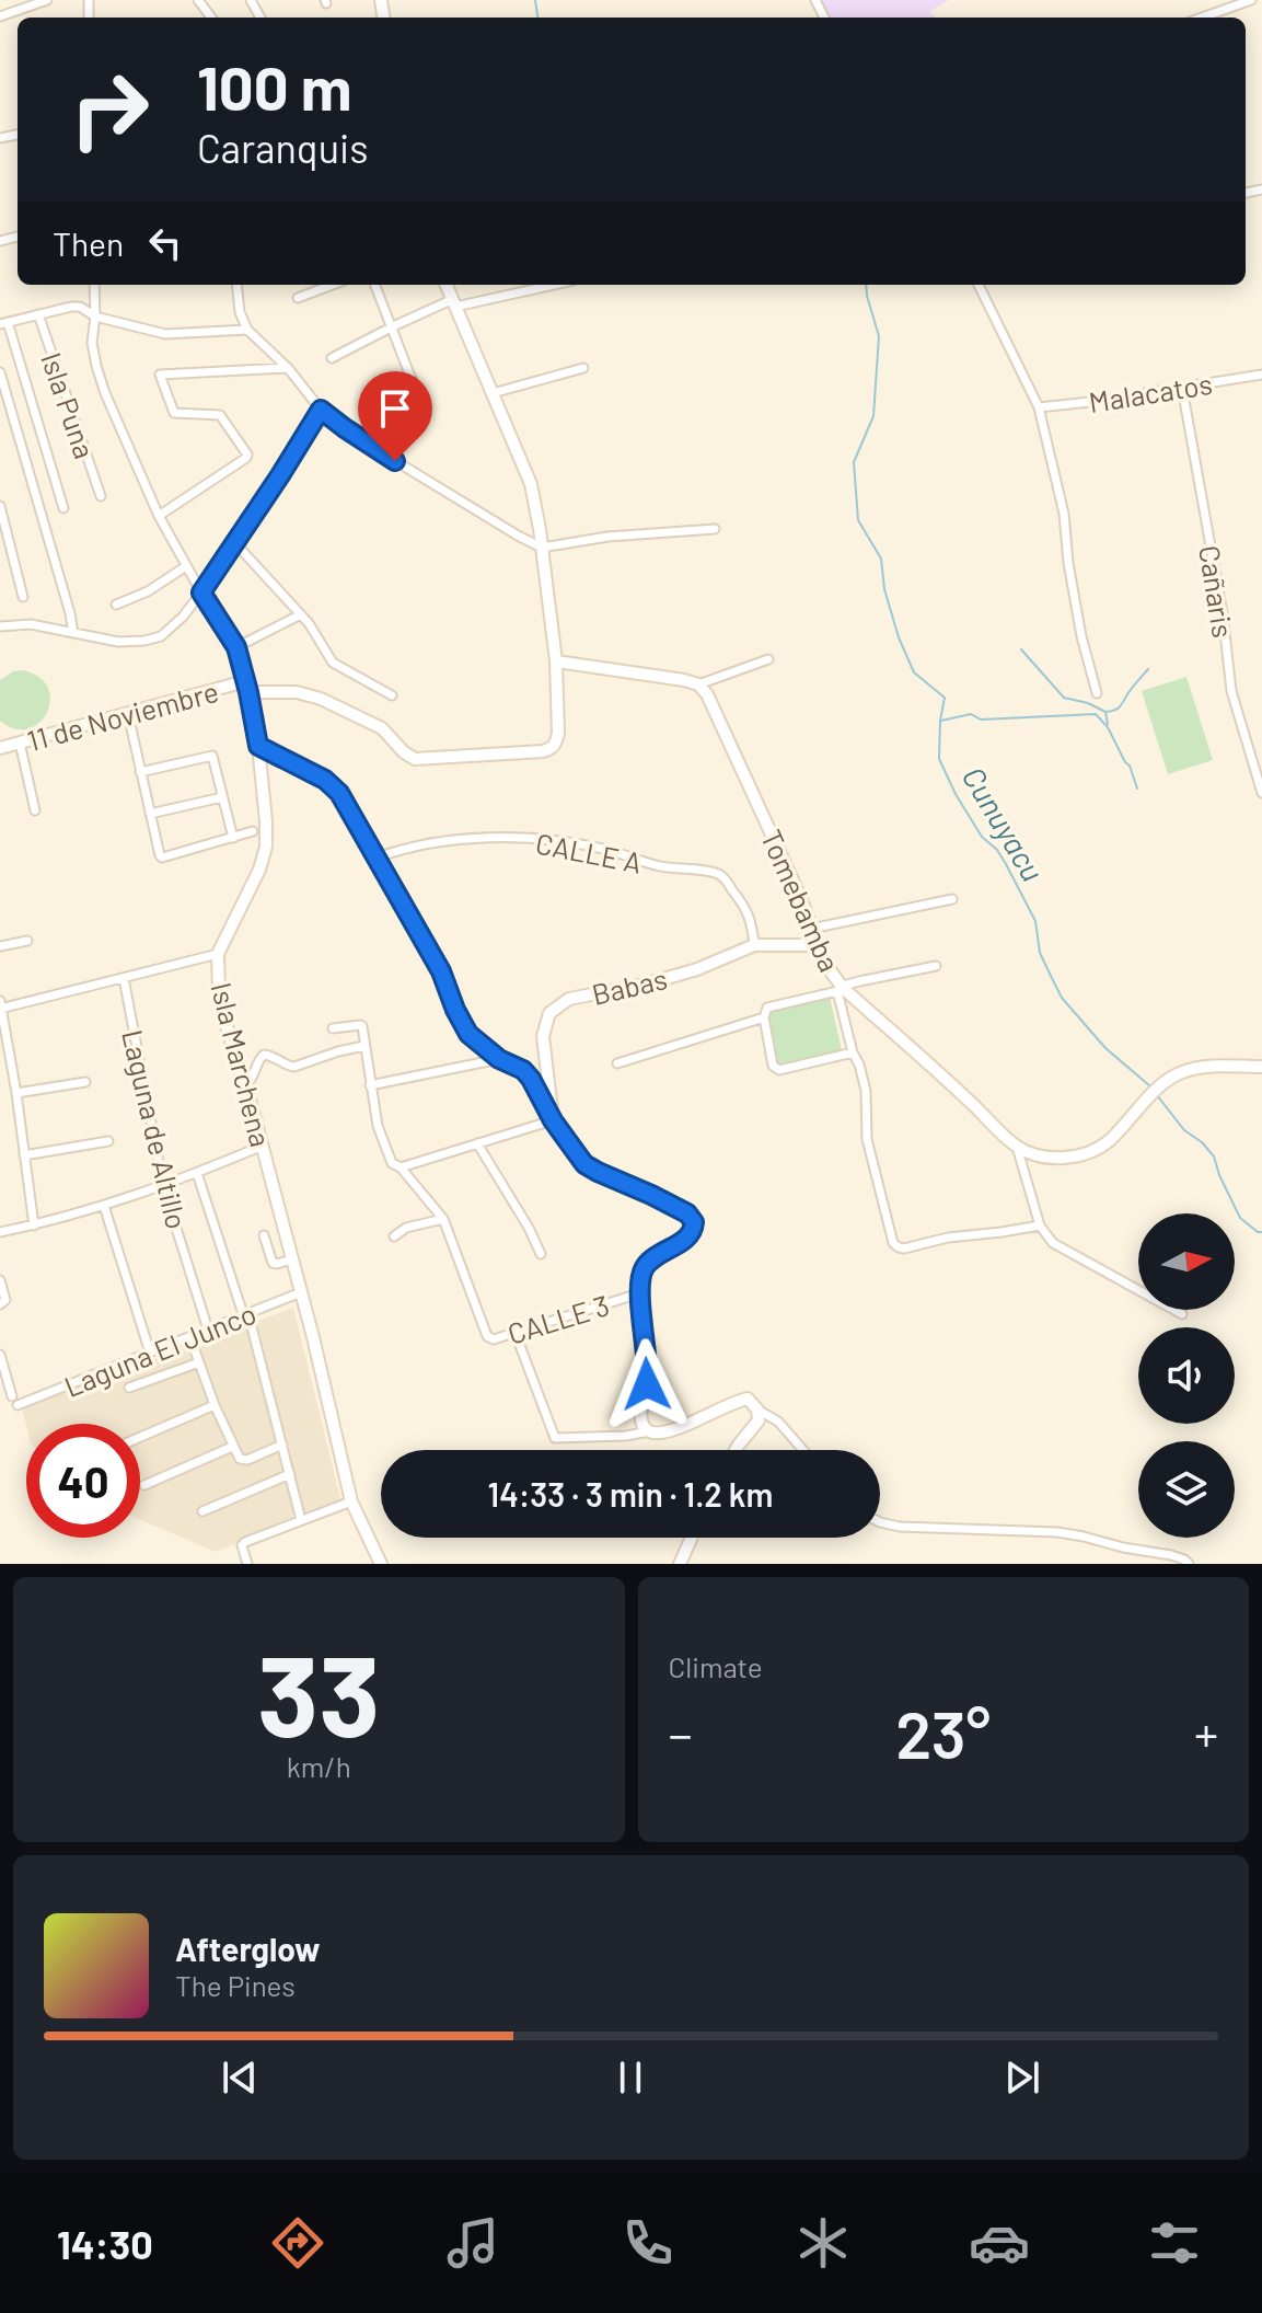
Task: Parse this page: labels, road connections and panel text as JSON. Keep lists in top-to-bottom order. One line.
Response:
{"streets":{"street":["Malacatos","Isla Puna","Cañaris","11 de Noviembre","CALLE A","Tomebamba","Babas","Isla Marchena","Laguna de Altillo","CALLE 3","Laguna El Junco"]},"crossings":[["Malacatos","Cañaris"],["11 de Noviembre","Isla Marchena"],["CALLE A","Babas"],["Tomebamba","Babas"],["Isla Marchena","Laguna El Junco"],["Laguna de Altillo","Laguna El Junco"]],"water":["Cunuyacu"],"north":"right","page":{"turn":["100 m","Caranquis"],"then":"Then","limit":"40","trip":"14:33 · 3 min · 1.2 km","tile":[["33","km/h"],"Climate"],"heat":["−","23°","+"],"song":["Afterglow","The Pines"],"tabs":"14:30"}}
